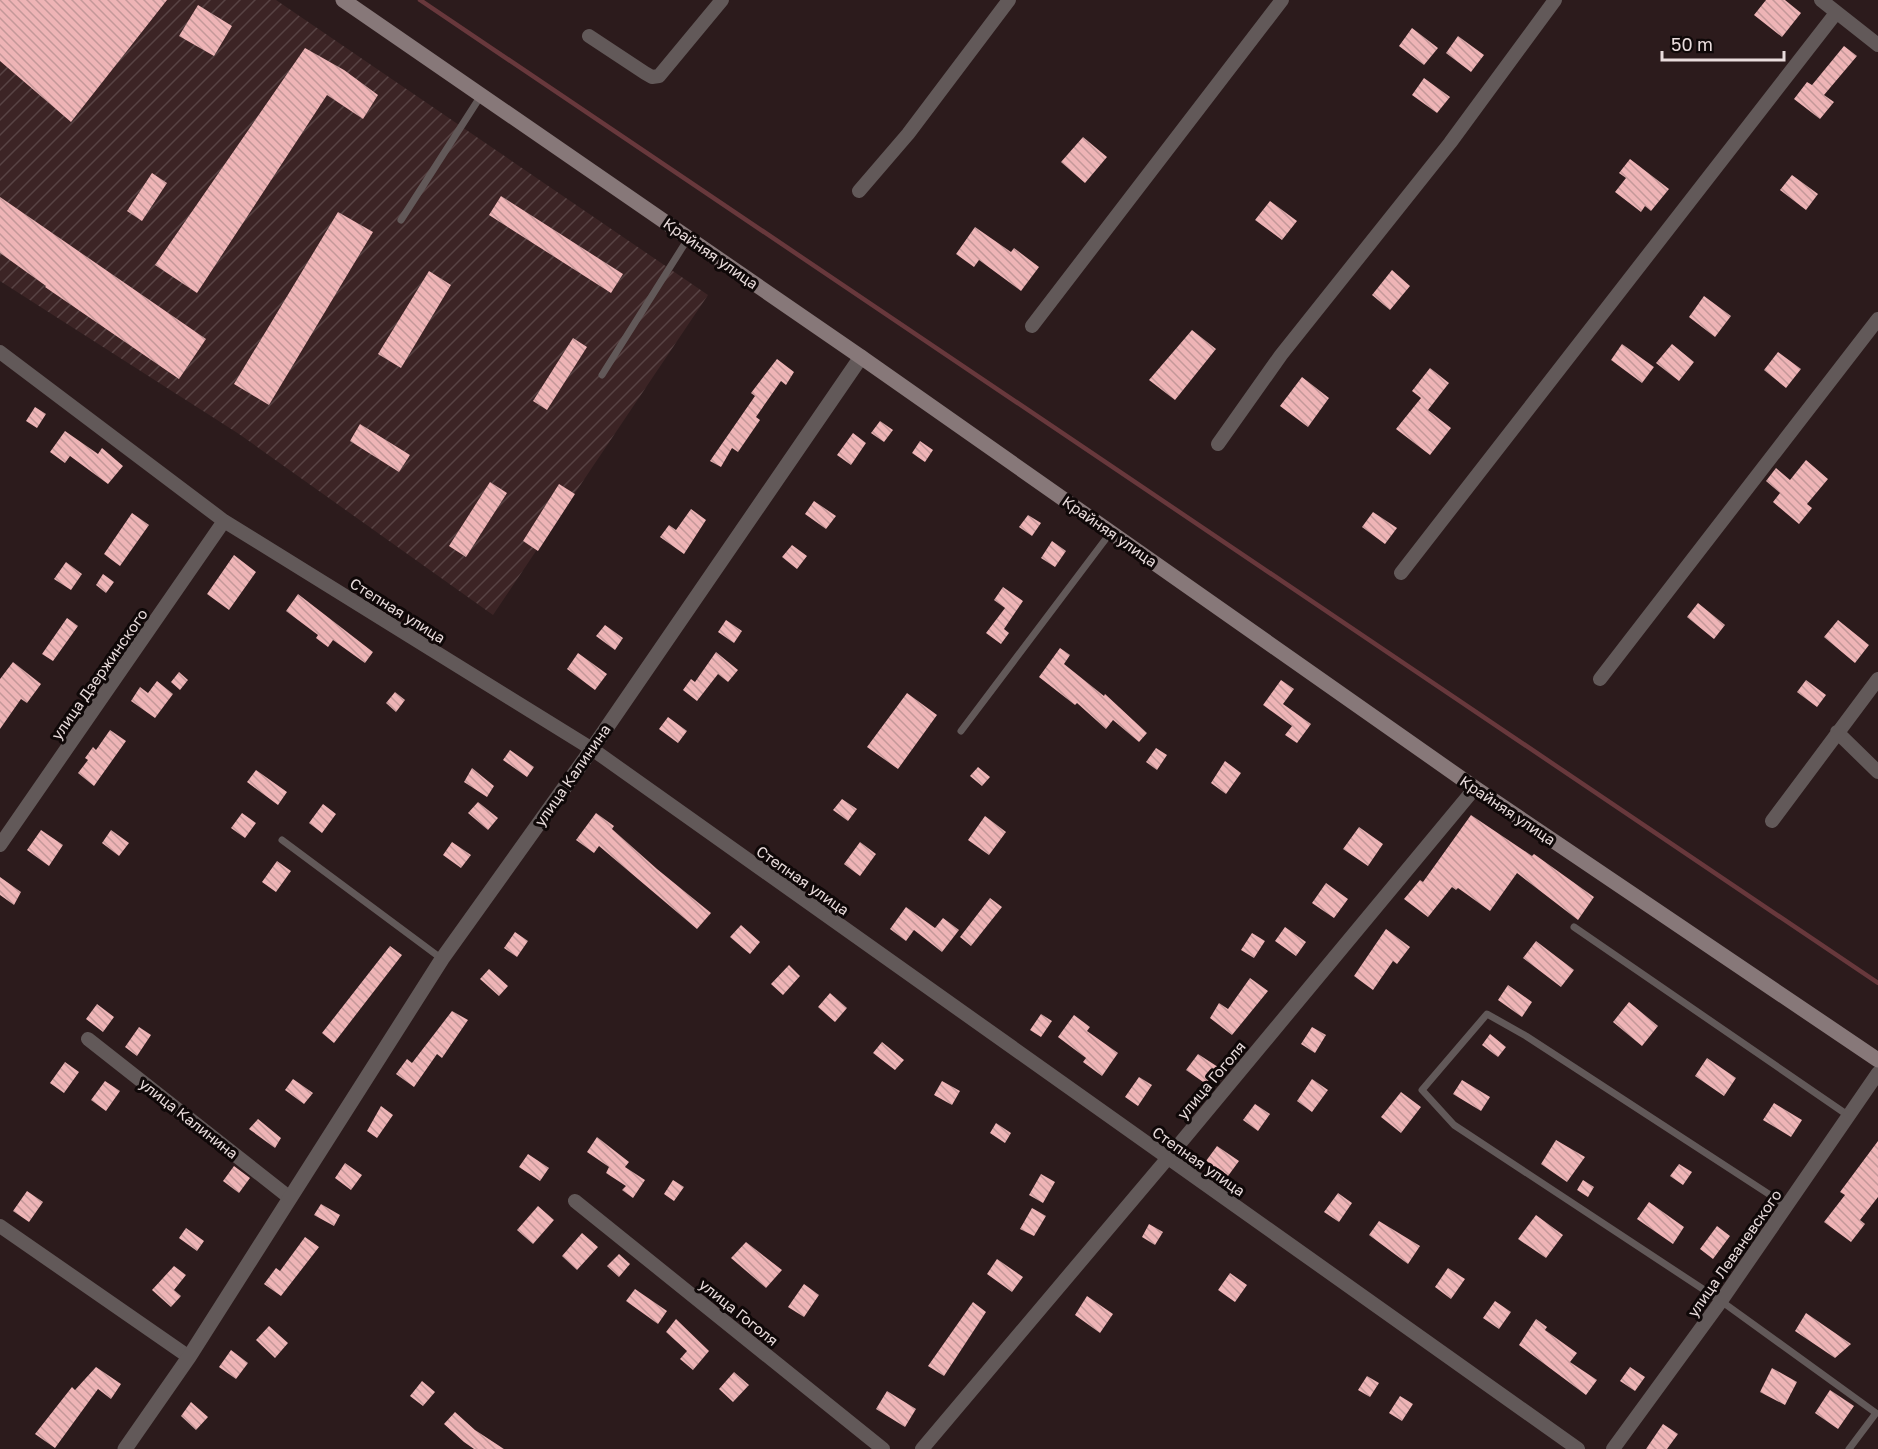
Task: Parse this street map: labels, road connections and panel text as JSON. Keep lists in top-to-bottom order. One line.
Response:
{"streets":{"main road":["Крайняя улица"],"street":["Степная улица","улица Дзержинского","улица Калинина","улица Гоголя","улица Леваневского"]},"crossings":[["Крайняя улица","улица Калинина"],["Крайняя улица","улица Гоголя"],["Степная улица","улица Дзержинского"],["Степная улица","улица Калинина"],["Степная улица","улица Гоголя"]],"scale_bar":"50 m"}
